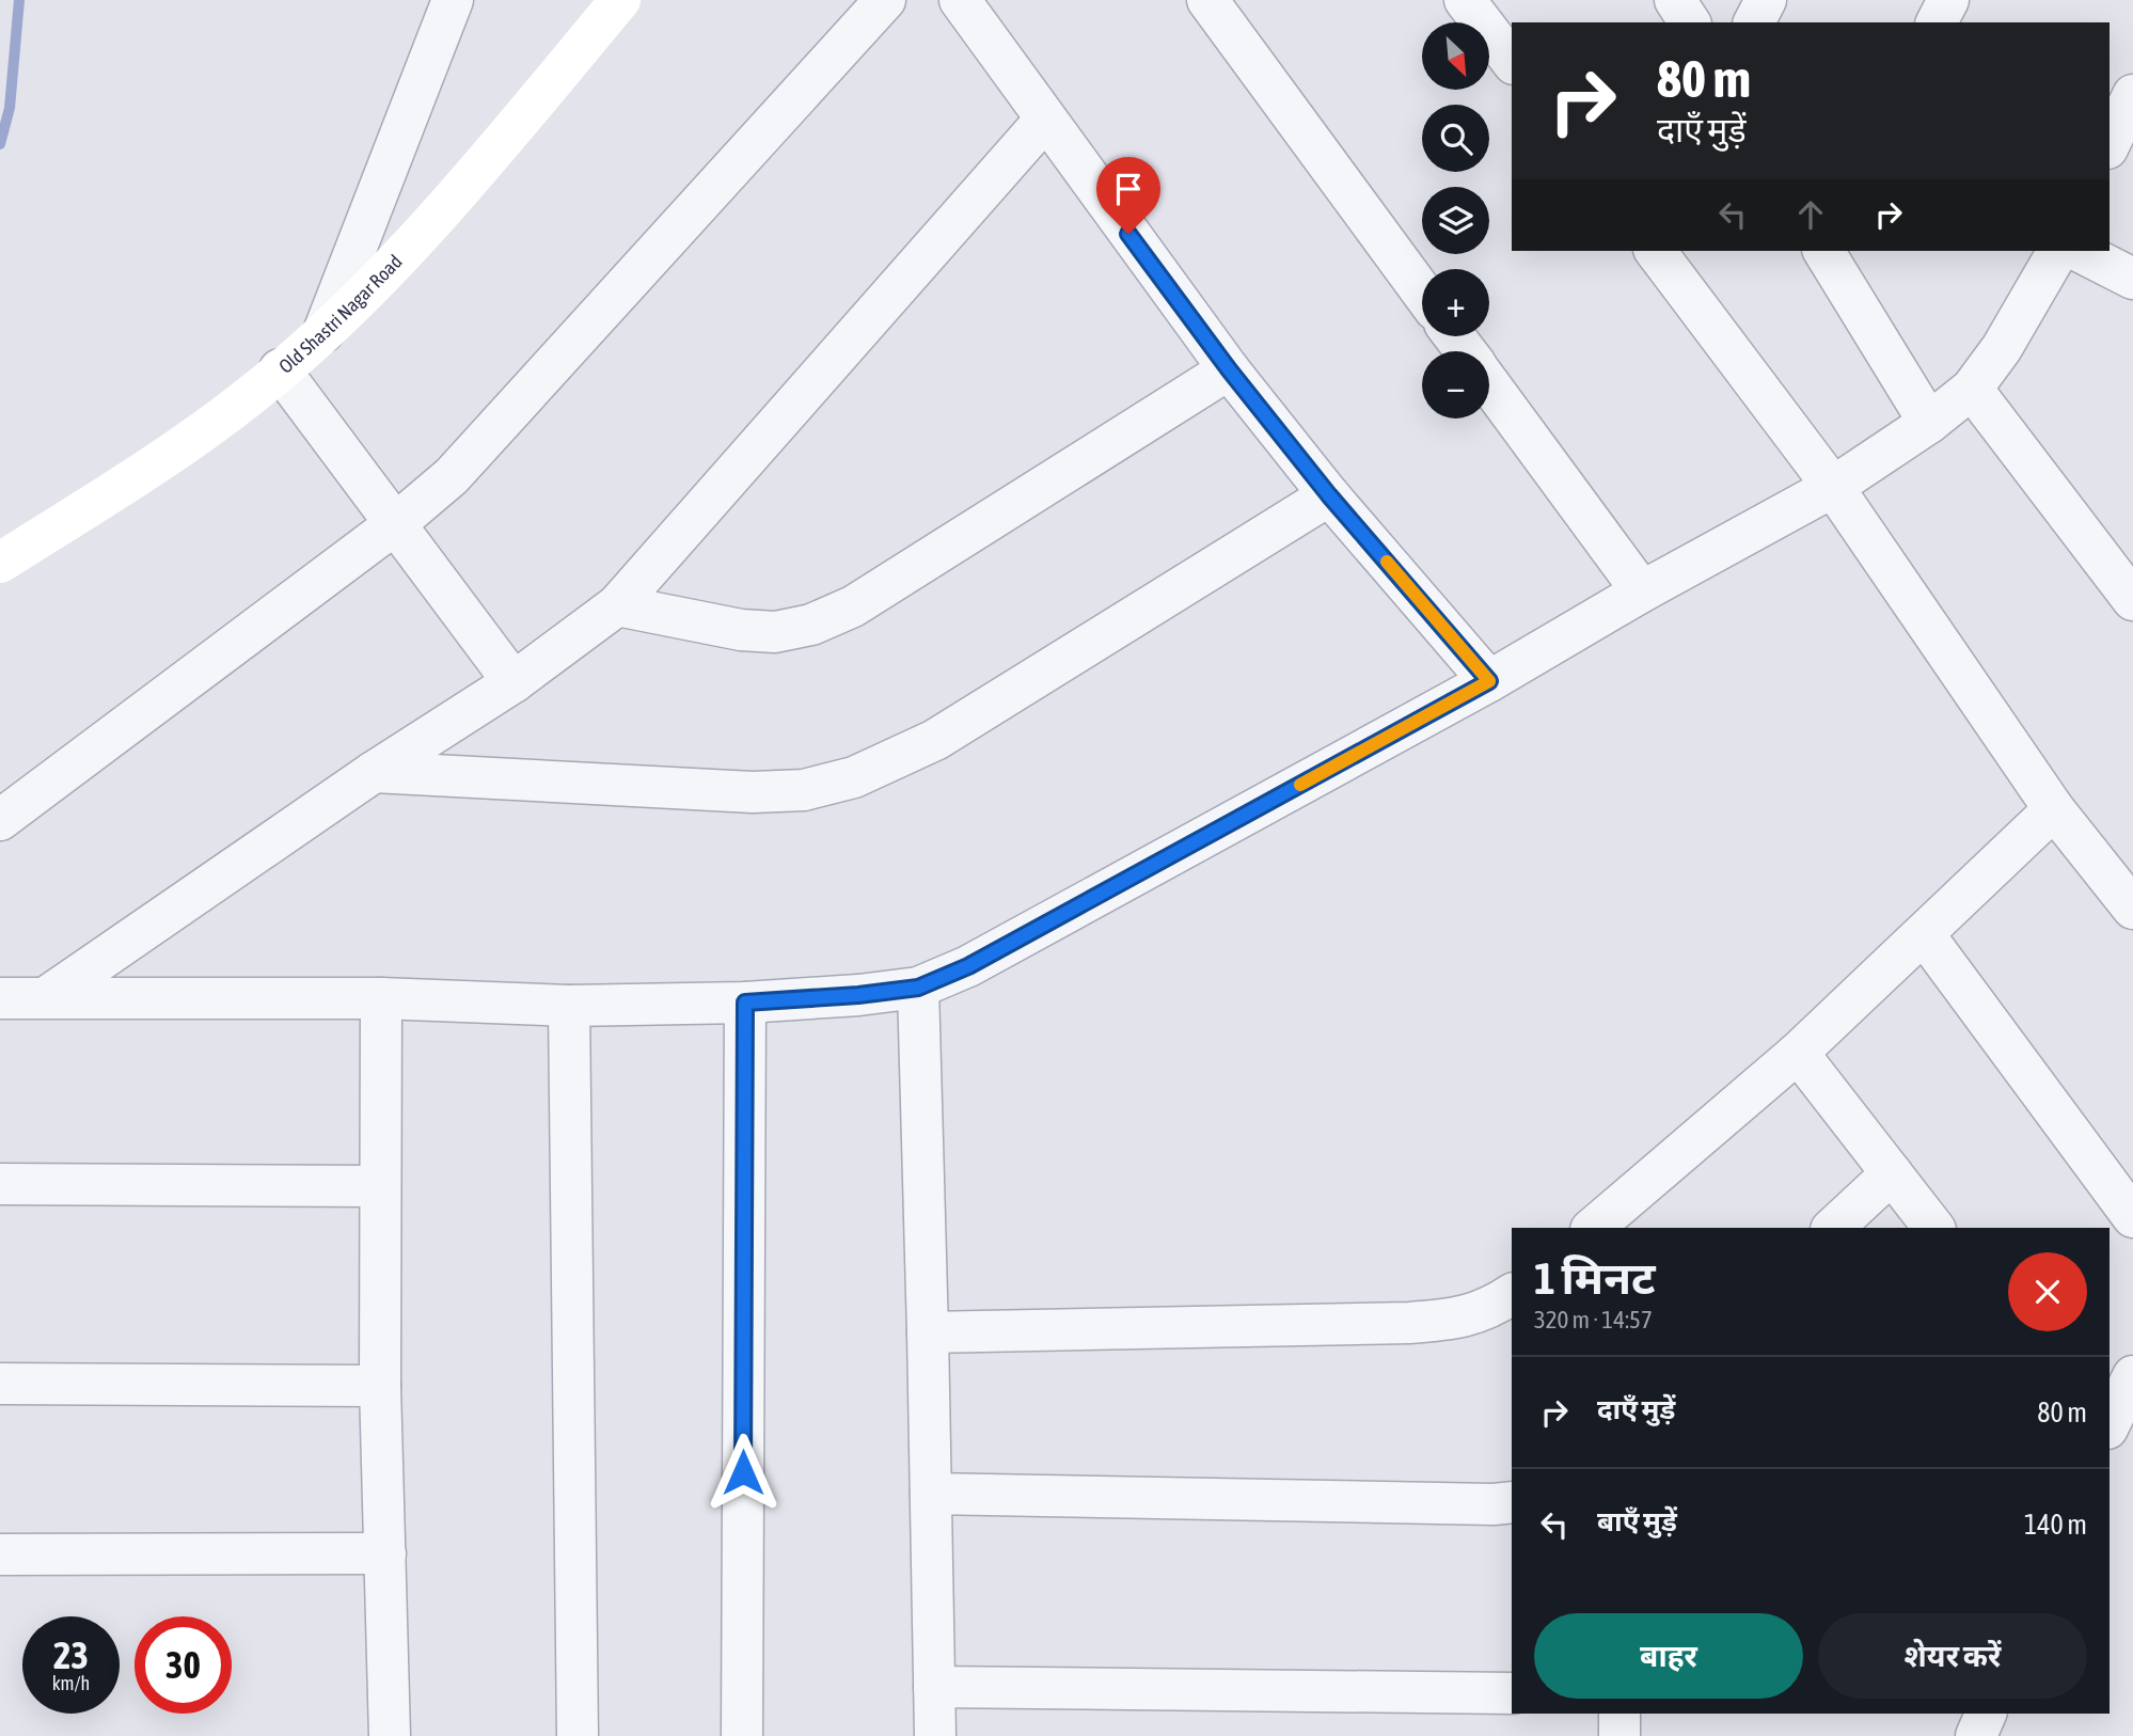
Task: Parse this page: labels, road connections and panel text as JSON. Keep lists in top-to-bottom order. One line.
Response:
{"streets":{"street":["Old Shastri Nagar Road"]},"north":"bottom right","page":{"map_buttons":["+","−"],"turn":["80 m","दाएँ मुड़ें"],"heading":["1 मिनट","320 m · 14:57"],"list":[{"name":"दाएँ मुड़ें","value":"80 m"},{"name":"बाएँ मुड़ें","value":"140 m"}],"buttons":["बाहर","शेयर करें"],"speed":"23 km/h","limit":"30"}}
